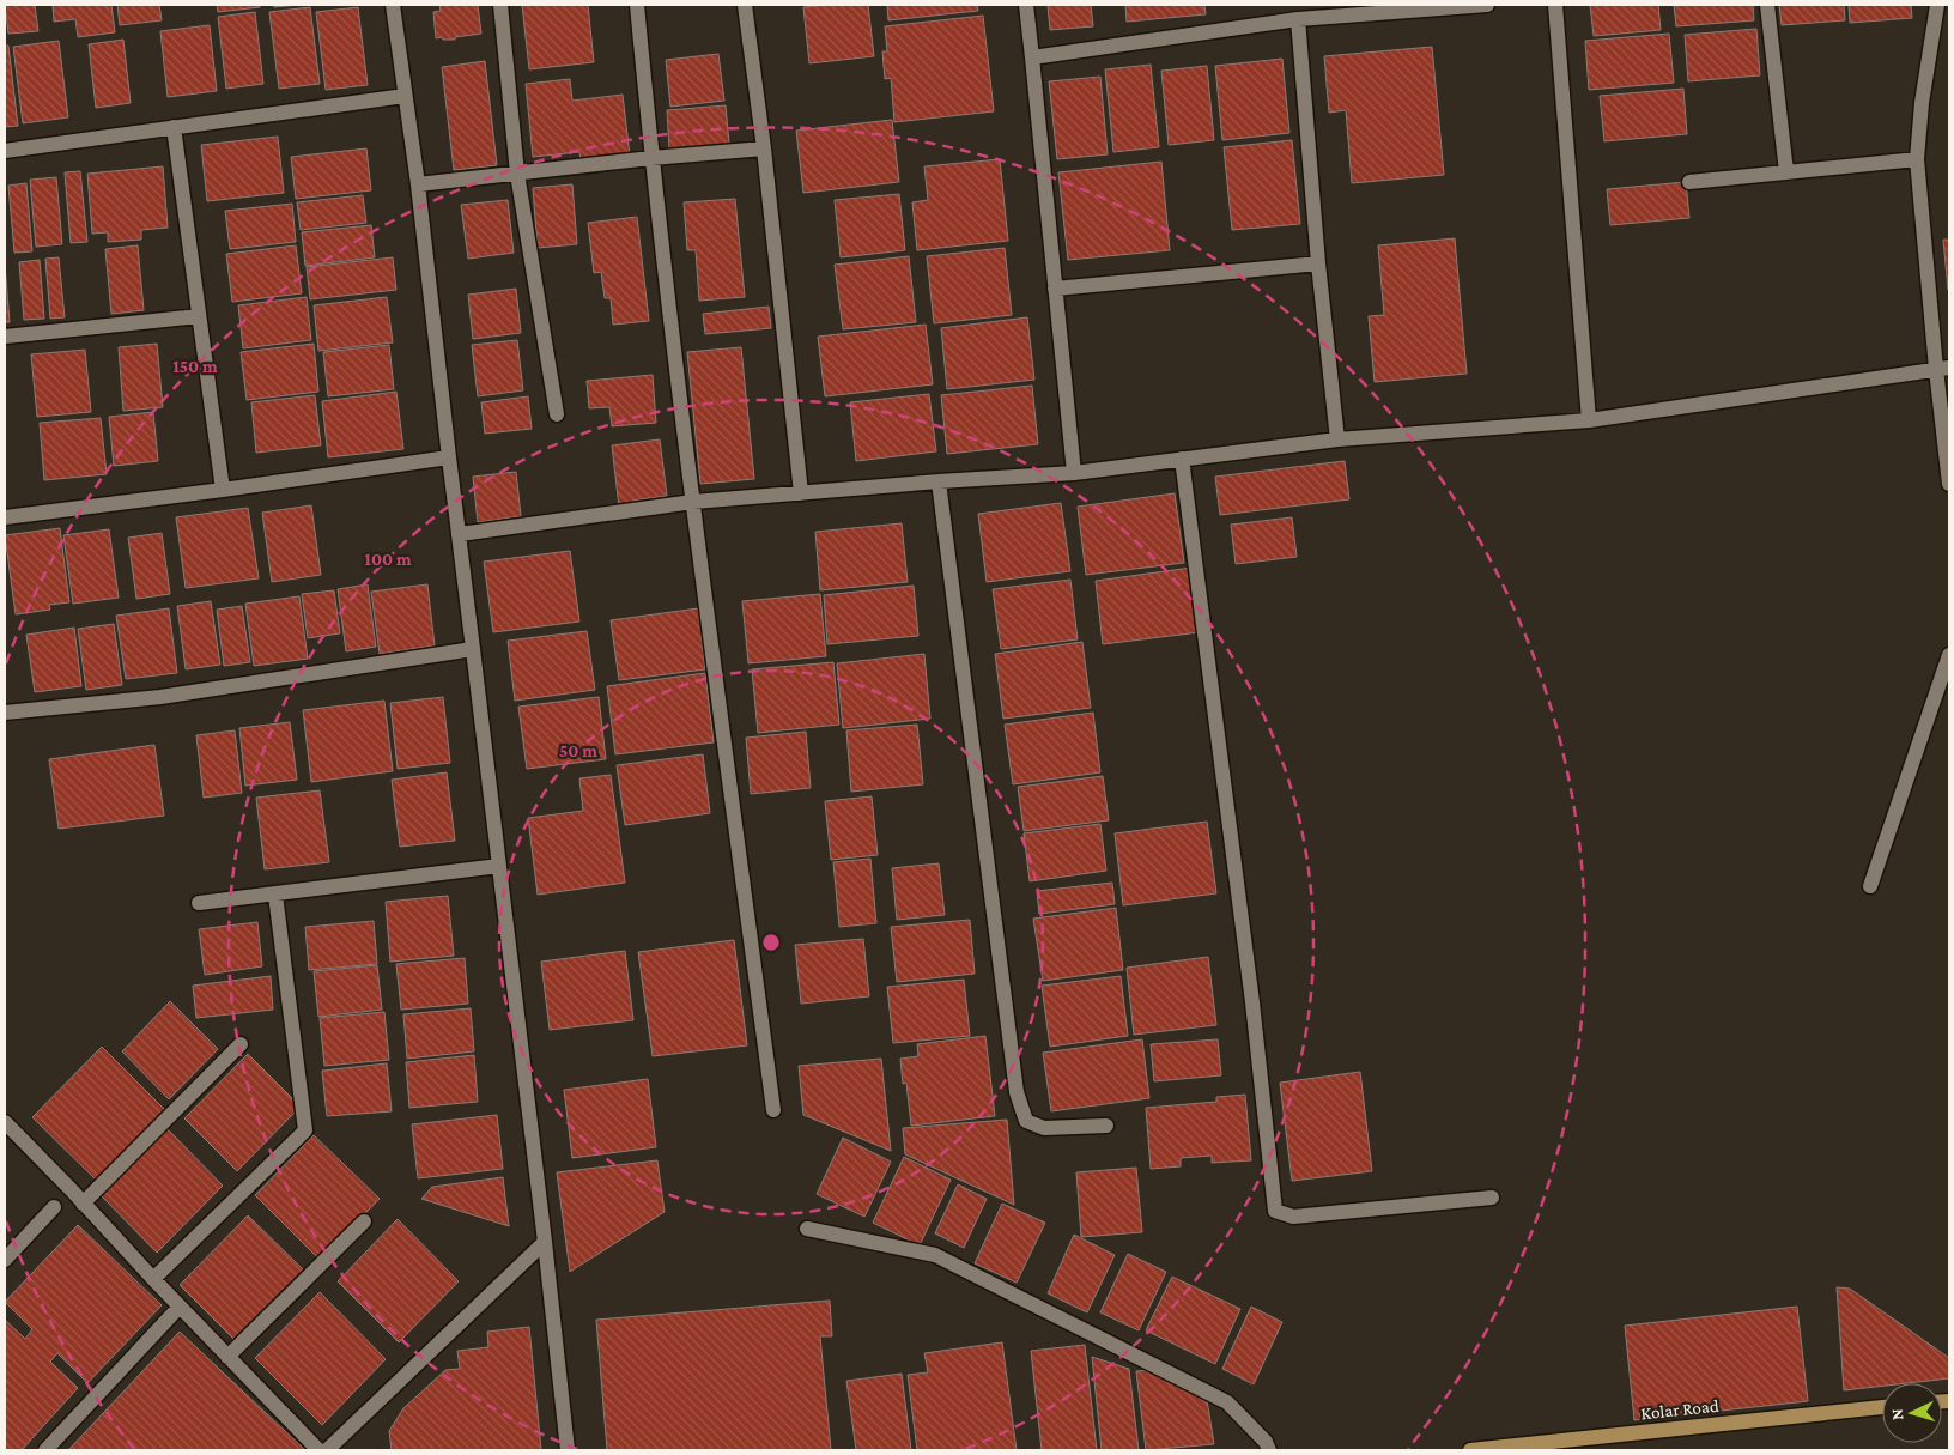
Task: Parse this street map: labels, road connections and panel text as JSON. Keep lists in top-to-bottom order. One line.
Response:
{"streets":{"main road":["Kolar Road"]},"north":"left","rings":["150 m","100 m","50 m"]}
